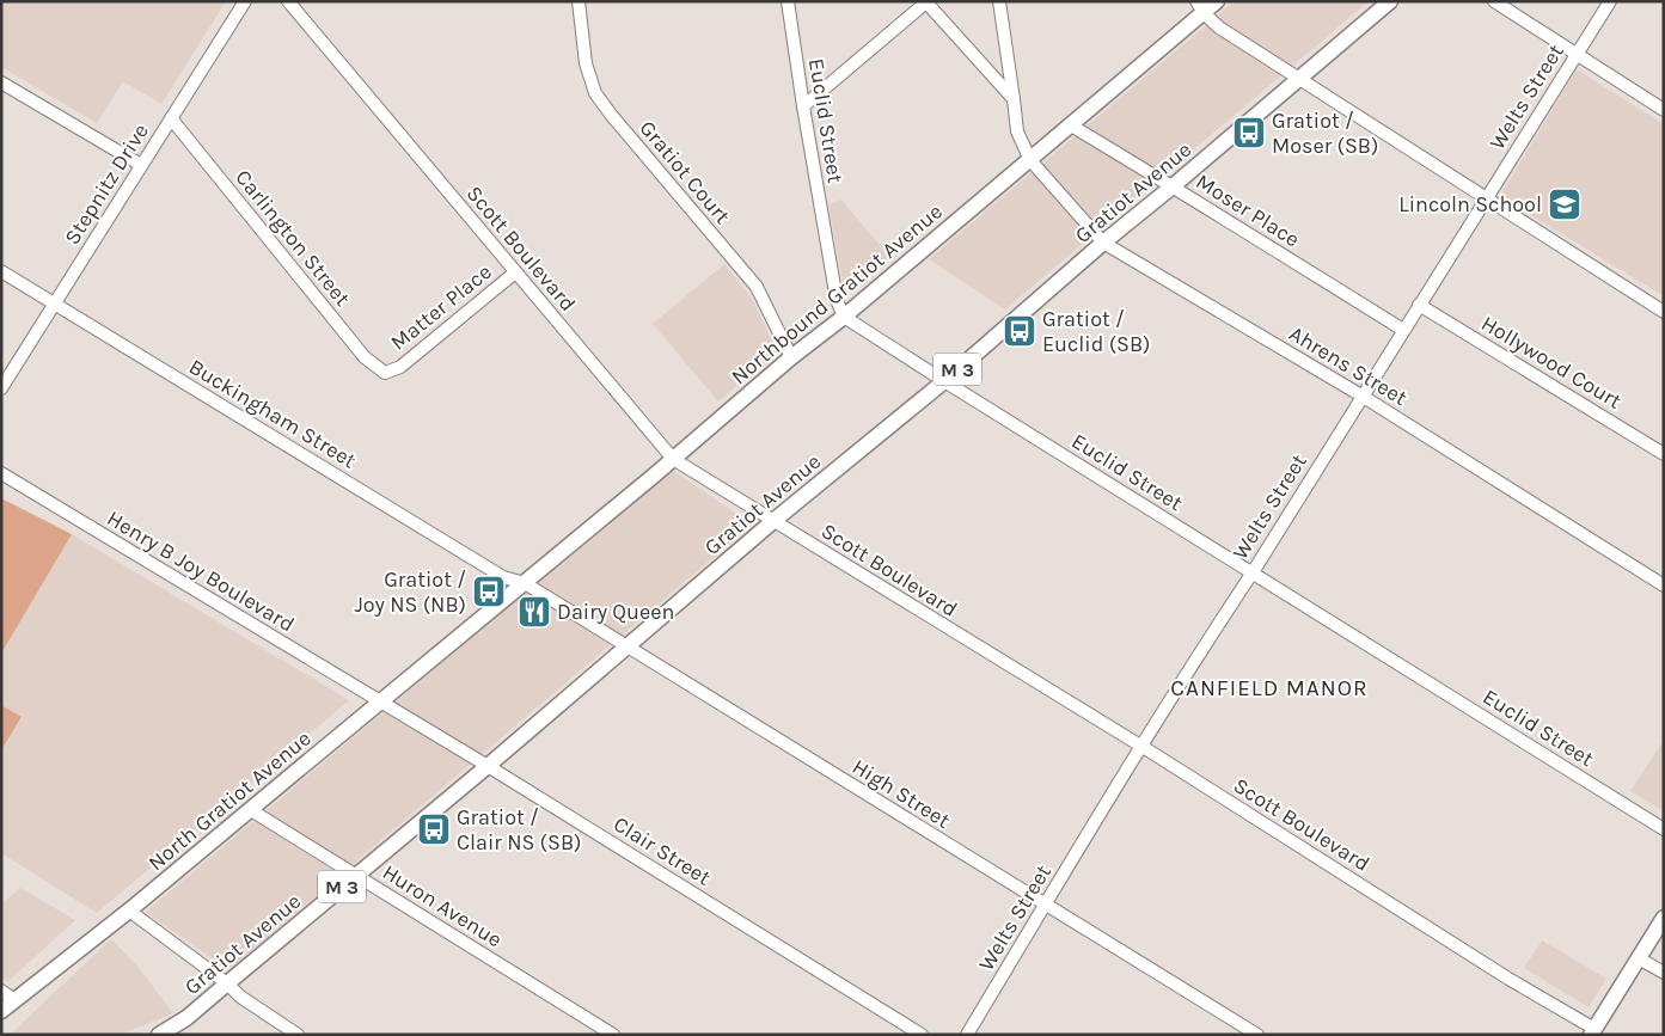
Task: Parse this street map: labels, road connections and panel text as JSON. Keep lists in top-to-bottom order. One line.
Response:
{"streets":{"main road":["Gratiot Avenue","Northbound Gratiot Avenue","M 3","North Gratiot Avenue"],"street":["Welts Street","Euclid Street","Gratiot Court","Stepnitz Drive","Moser Place","Carlington Street","Scott Boulevard","Matter Place","Hollywood Court","Ahrens Street","Buckingham Street","Henry B Joy Boulevard","High Street","Clair Street","Huron Avenue"]},"crossings":[["Welts Street","Euclid Street"],["Welts Street","Moser Place"],["Welts Street","Scott Boulevard"],["Welts Street","Hollywood Court"],["Welts Street","Ahrens Street"],["Welts Street","High Street"],["Euclid Street","Gratiot Avenue"],["Euclid Street","Northbound Gratiot Avenue"],["Gratiot Court","Northbound Gratiot Avenue"],["Stepnitz Drive","Carlington Street"],["Stepnitz Drive","Buckingham Street"],["Gratiot Avenue","Moser Place"],["Gratiot Avenue","Scott Boulevard"],["Gratiot Avenue","Ahrens Street"],["Gratiot Avenue","High Street"],["Gratiot Avenue","Clair Street"],["Gratiot Avenue","Huron Avenue"],["Moser Place","Northbound Gratiot Avenue"],["Carlington Street","Matter Place"],["Scott Boulevard","Northbound Gratiot Avenue"],["Scott Boulevard","Matter Place"],["Northbound Gratiot Avenue","Ahrens Street"],["Northbound Gratiot Avenue","Buckingham Street"],["Northbound Gratiot Avenue","High Street"],["Northbound Gratiot Avenue","North Gratiot Avenue"],["Buckingham Street","High Street"],["Henry B Joy Boulevard","North Gratiot Avenue"],["Henry B Joy Boulevard","Clair Street"],["North Gratiot Avenue","Clair Street"],["North Gratiot Avenue","Huron Avenue"]],"districts":["CANFIELD MANOR"],"places":{"bus stop":["Gratiot / Moser (SB)","Gratiot / Euclid (SB)","Gratiot / Joy NS (NB)","Gratiot / Clair NS (SB)"],"school or university":["Lincoln School"],"restaurant":["Dairy Queen"]}}
